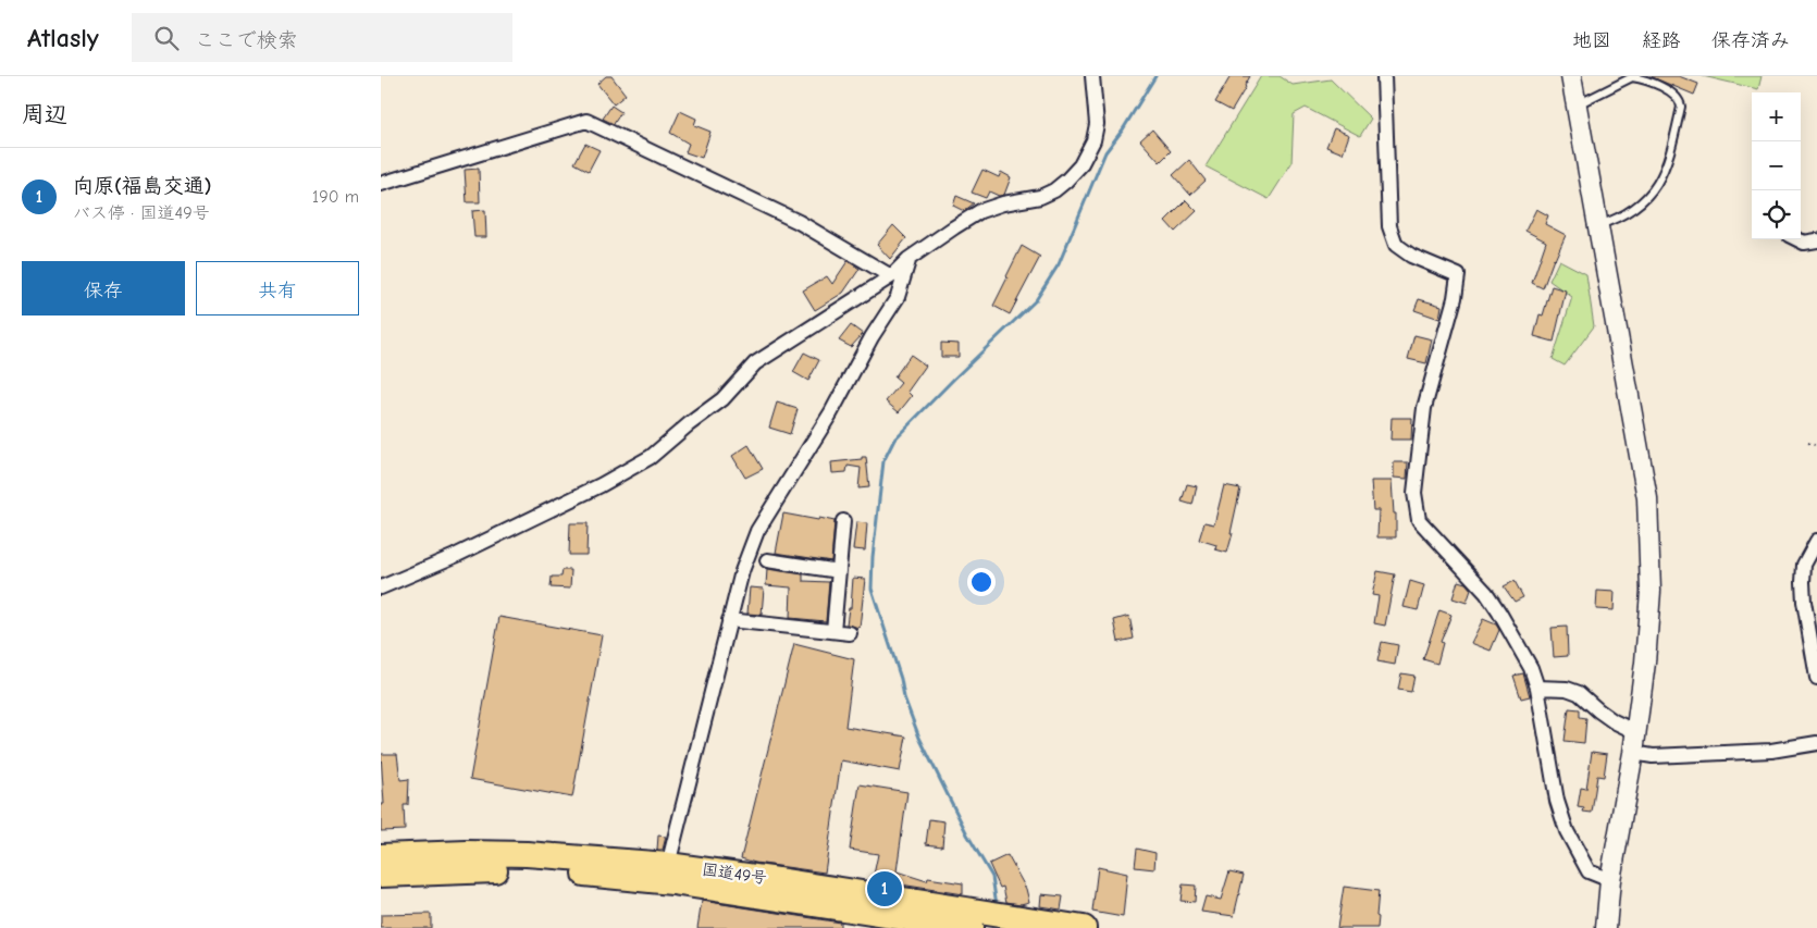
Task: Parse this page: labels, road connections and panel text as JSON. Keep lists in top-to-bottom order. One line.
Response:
{"streets":{"highway":["国道49号"]},"page":{"header":"Atlasly","search":"ここで検索","nav":["地図","経路","保存済み"],"heading":"周辺","map_buttons":["+","−"],"list":[{"mark":"1","name":"向原(福島交通)","note":"バス停 · 国道49号","value":"190 m"}],"buttons":["保存","共有"],"pins":"1"}}
